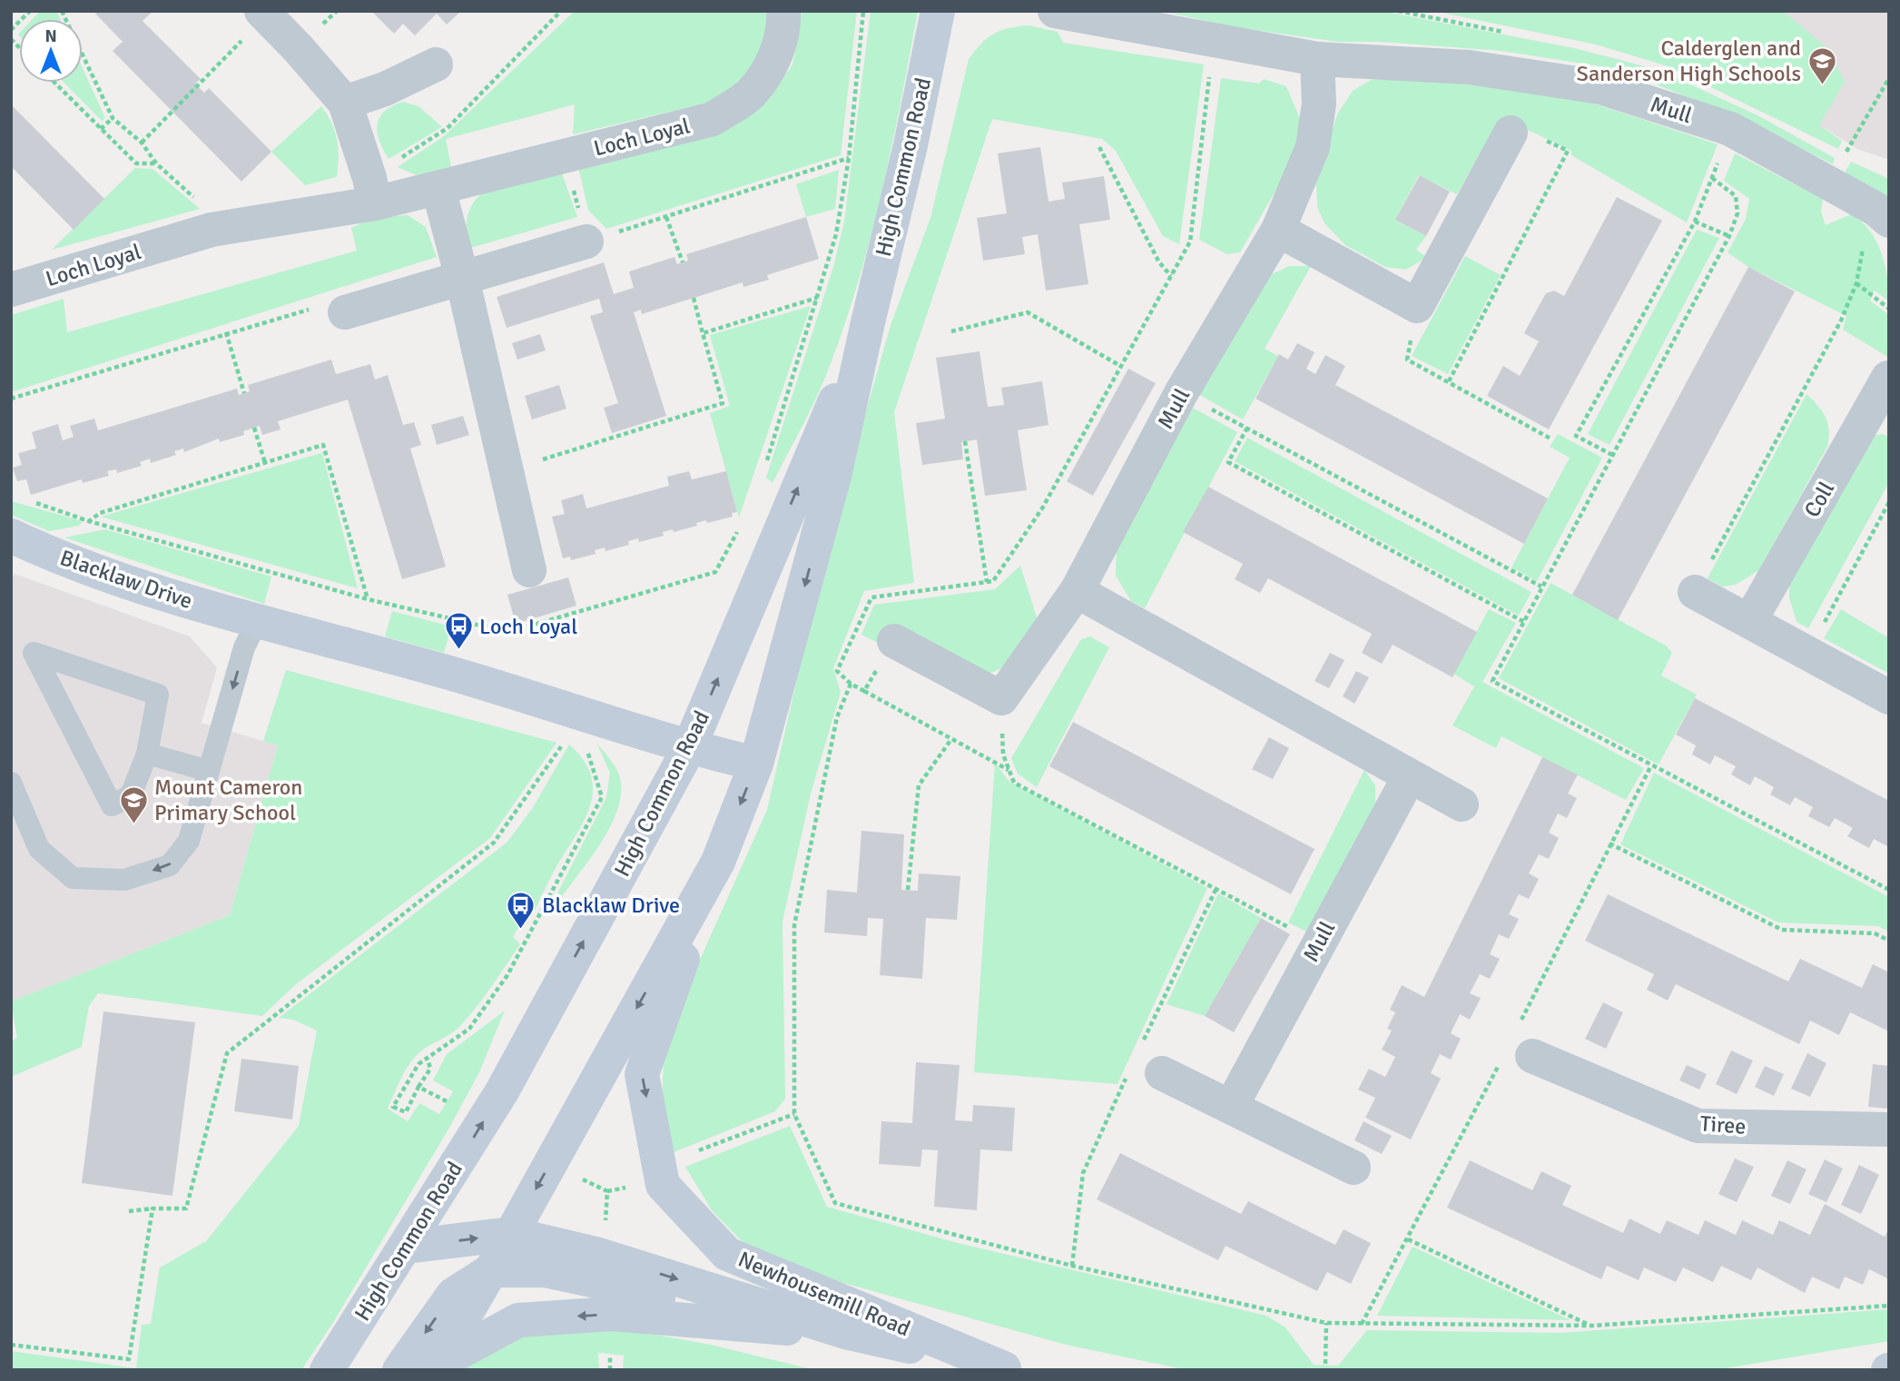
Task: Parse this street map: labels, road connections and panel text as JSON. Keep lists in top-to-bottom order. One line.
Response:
{"streets":{"street":["Mull","Loch Loyal","High Common Road","Coll","Blacklaw Drive","Tiree","Newhousemill Road"]},"crossings":[["High Common Road","Blacklaw Drive"],["High Common Road","Newhousemill Road"]],"places":{"school or university":["Calderglen and Sanderson High Schools","Mount Cameron Primary School"],"bus stop":["Loch Loyal","Blacklaw Drive"]},"north":"top"}
